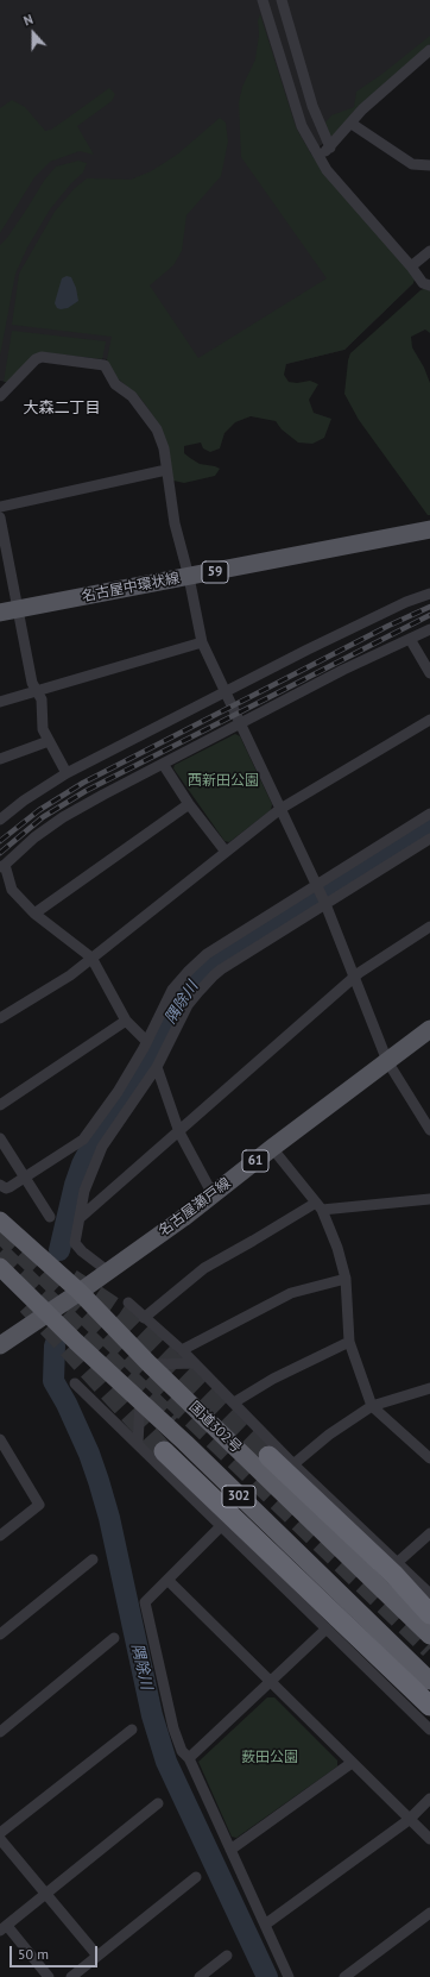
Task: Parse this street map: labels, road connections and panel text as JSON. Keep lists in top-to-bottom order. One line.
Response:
{"streets":{"highway":["国道302号","302"],"main road":["59","名古屋中環状線","61","名古屋瀬戸線"]},"crossings":[["名古屋瀬戸線","国道302号"],["名古屋瀬戸線","302"]],"districts":["大森二丁目"],"water":["隅除川"],"parks":["西新田公園","薮田公園"],"scale_bar":"50 m","north":"top"}
